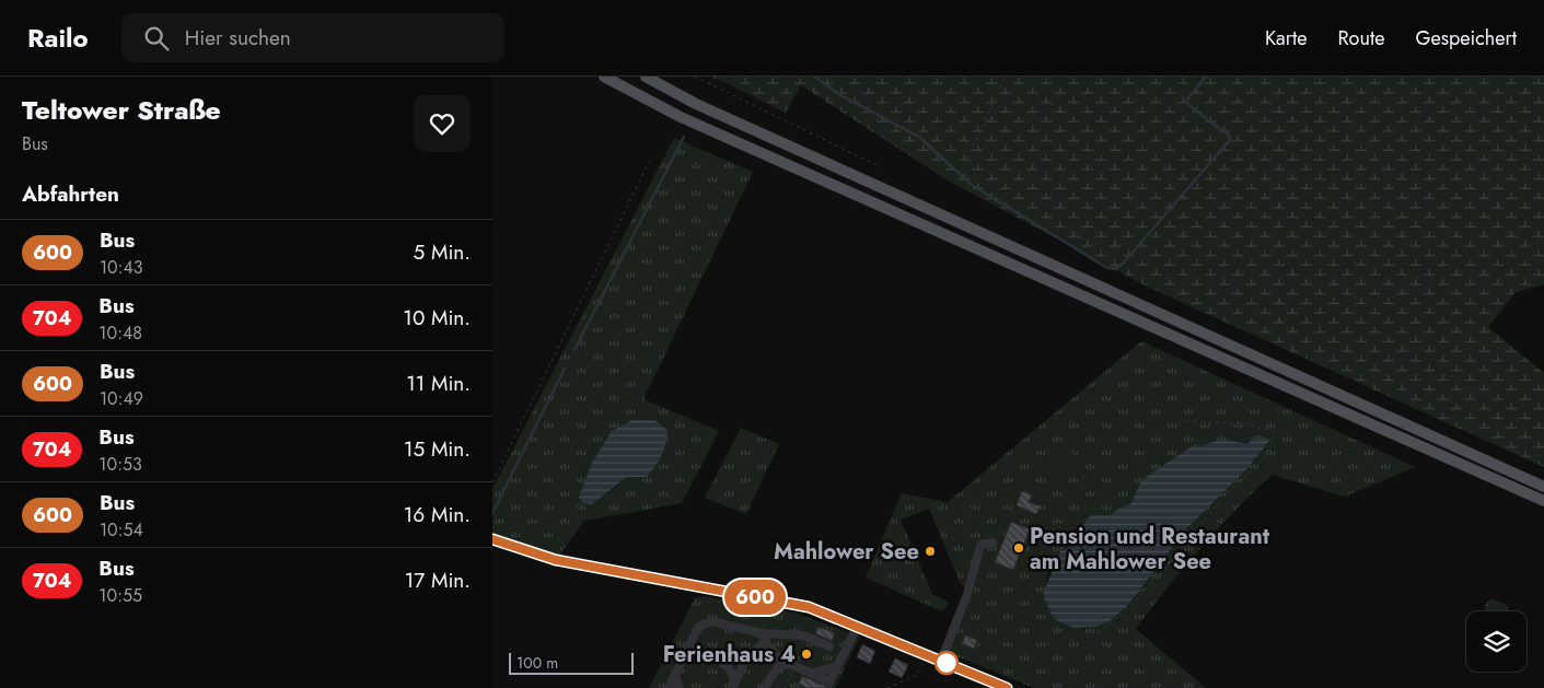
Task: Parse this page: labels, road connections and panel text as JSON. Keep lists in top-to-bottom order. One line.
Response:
{"places":["Pension und Restaurant am Mahlower See","Mahlower See","Ferienhaus 4"],"lines":["bus line 600"],"scale_bar":"100 m","page":{"header":"Railo","search":"Hier suchen","nav":["Karte","Route","Gespeichert"],"heading":[["Teltower Straße","Bus"],"Abfahrten"],"on_map":"600","list":[{"mark":"600","name":"Bus","note":"10:43","value":"5 Min."},{"mark":"704","name":"Bus","note":"10:48","value":"10 Min."},{"mark":"600","name":"Bus","note":"10:49","value":"11 Min."},{"mark":"704","name":"Bus","note":"10:53","value":"15 Min."},{"mark":"600","name":"Bus","note":"10:54","value":"16 Min."},{"mark":"704","name":"Bus","note":"10:55","value":"17 Min."}],"scale":"100 m"}}
